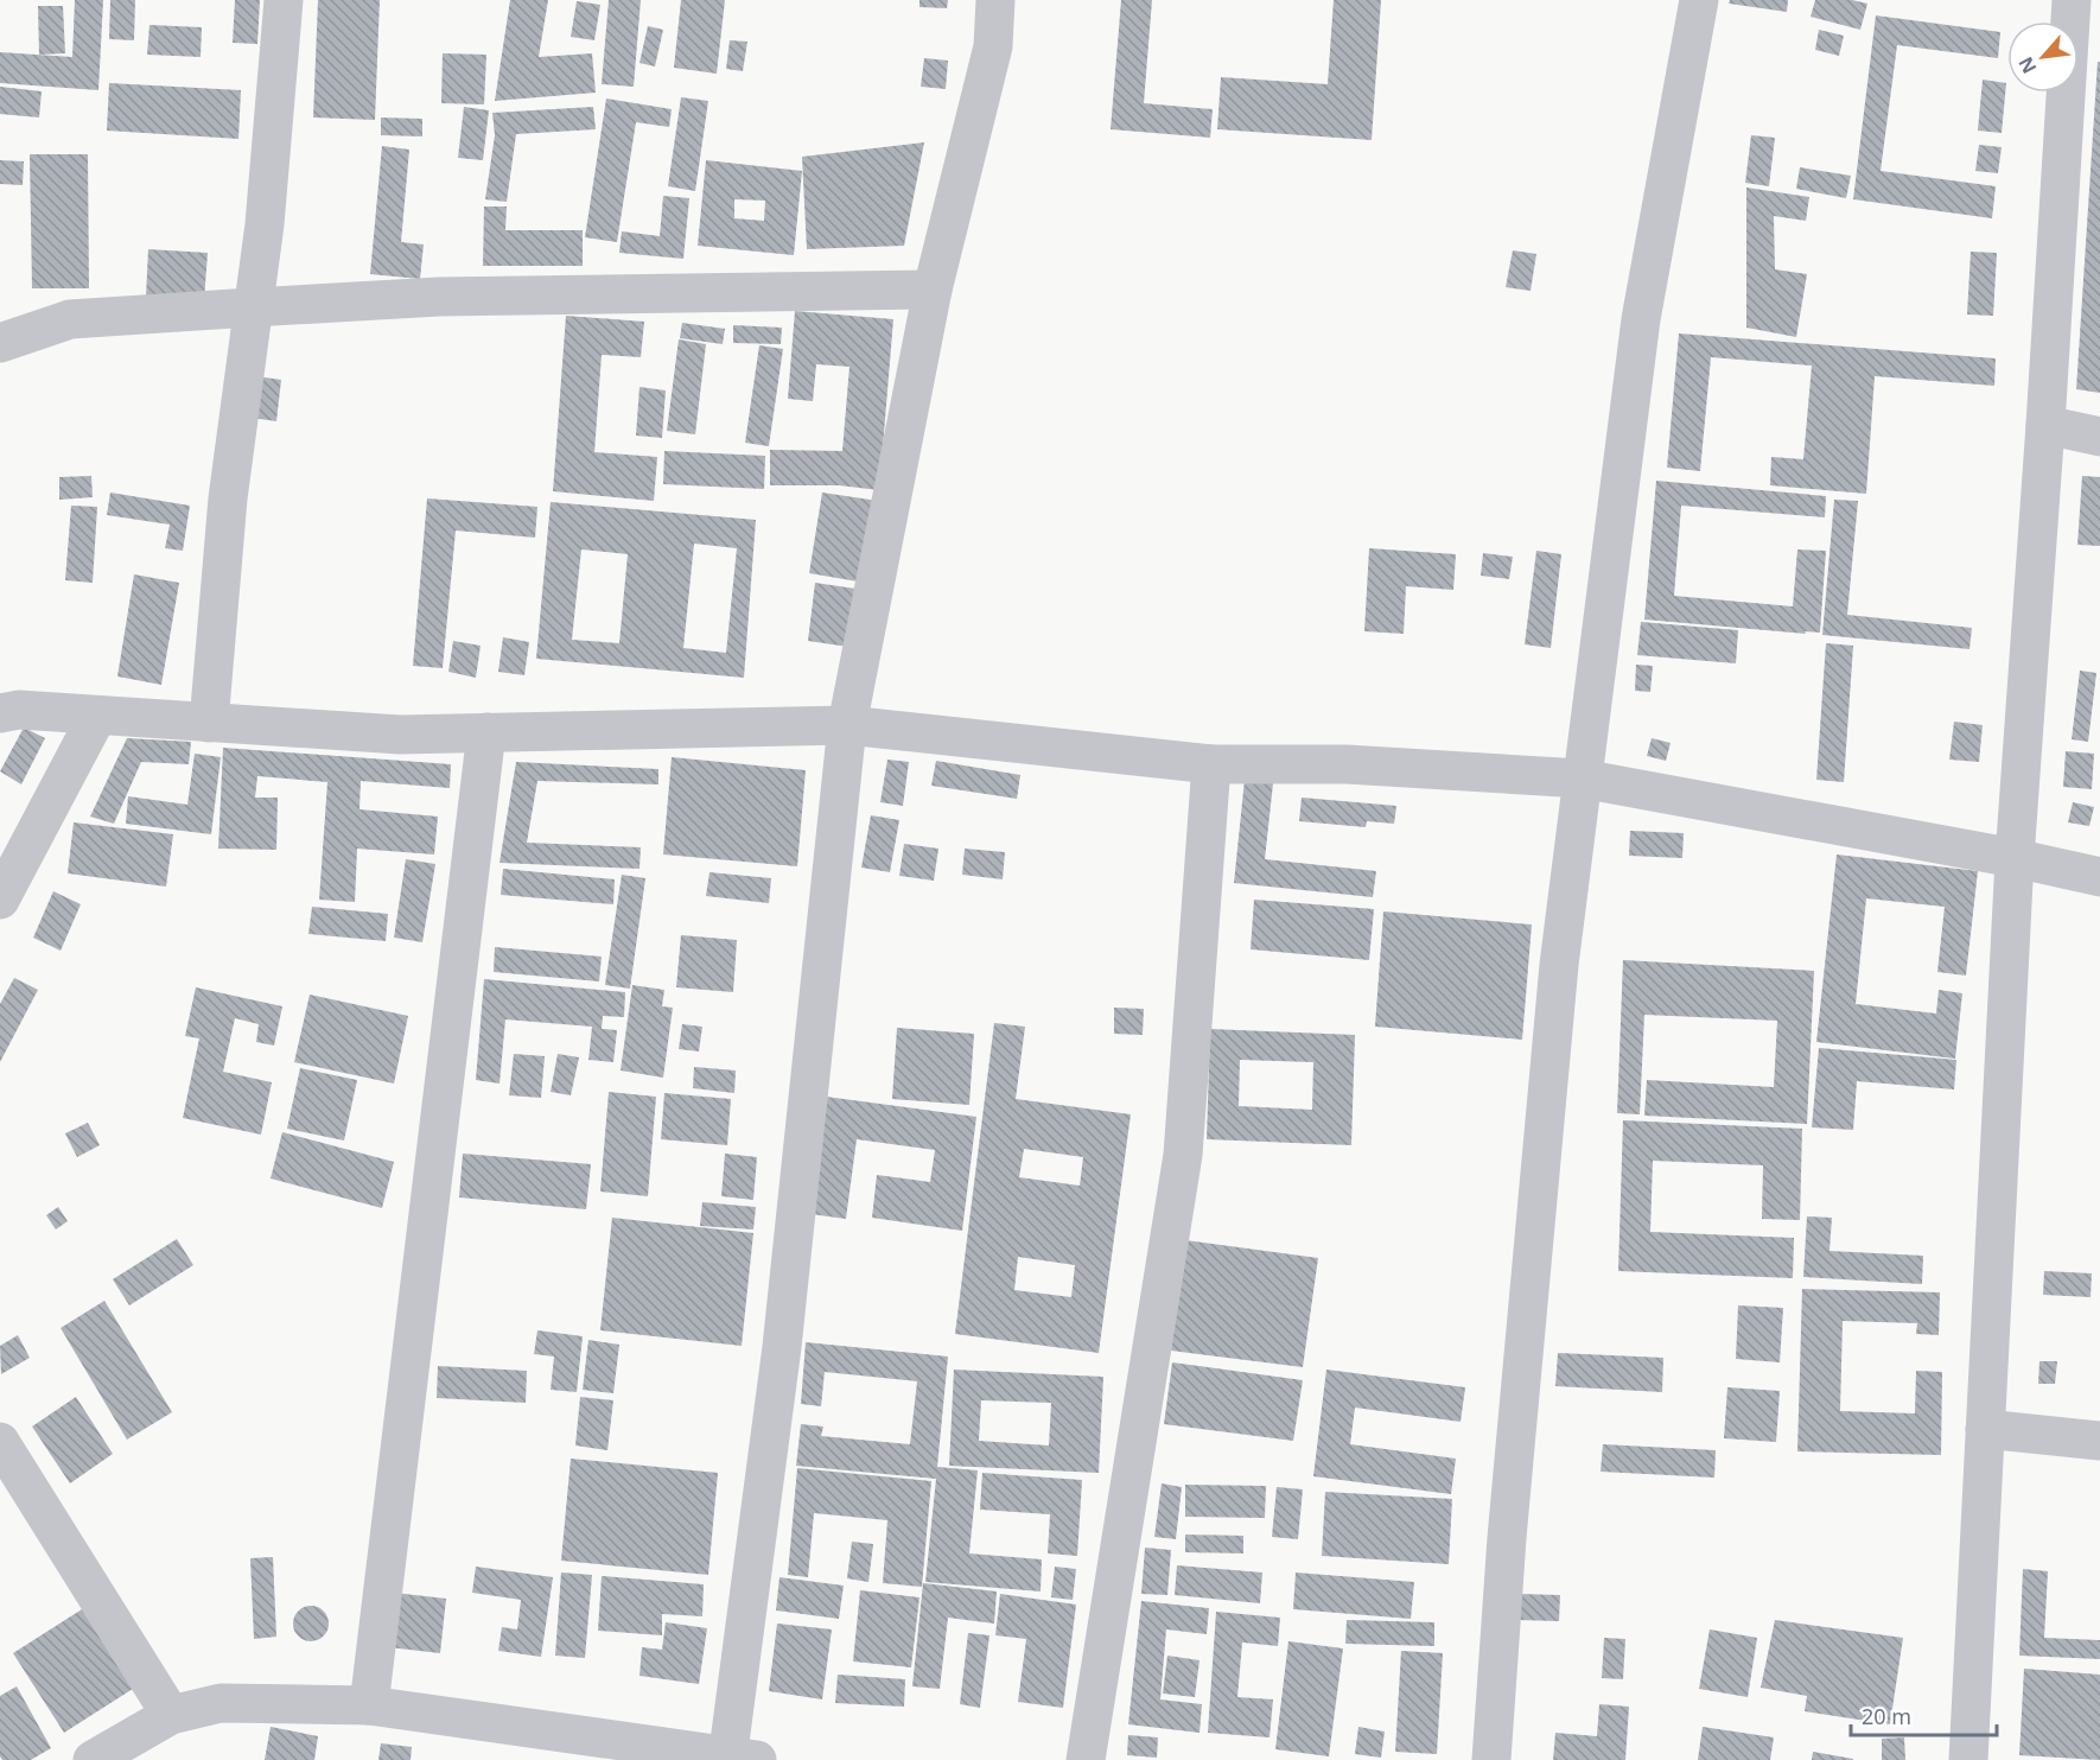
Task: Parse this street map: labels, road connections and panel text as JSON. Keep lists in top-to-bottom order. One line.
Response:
{"scale_bar":"20 m","north":"bottom left"}
